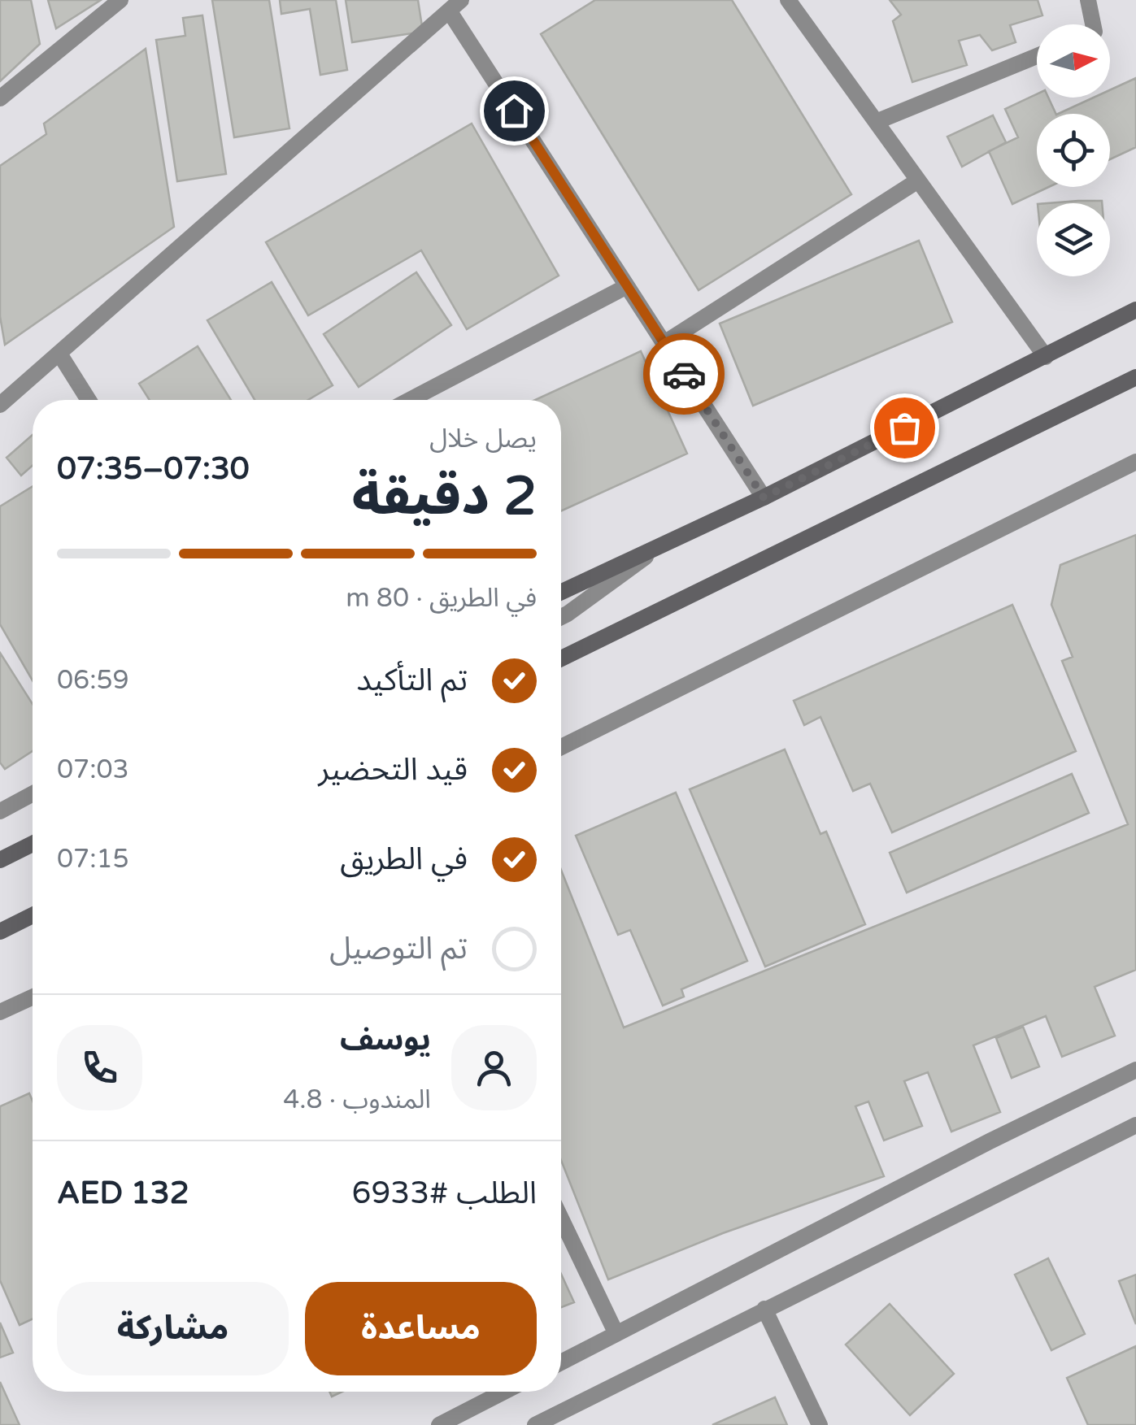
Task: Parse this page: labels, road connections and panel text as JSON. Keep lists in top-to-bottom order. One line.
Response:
{"north":"right","page":{"heading":["2 دقيقة","يصل خلال","07:30–07:35"],"panel":["يوسف","المندوب · 4.8","الطلب #6933","AED 132"],"bar":"في الطريق · 80 m","list":[["تم التأكيد","06:59"],["قيد التحضير","07:03"],["في الطريق","07:15"],"تم التوصيل"],"buttons":["مساعدة","مشاركة"]}}
